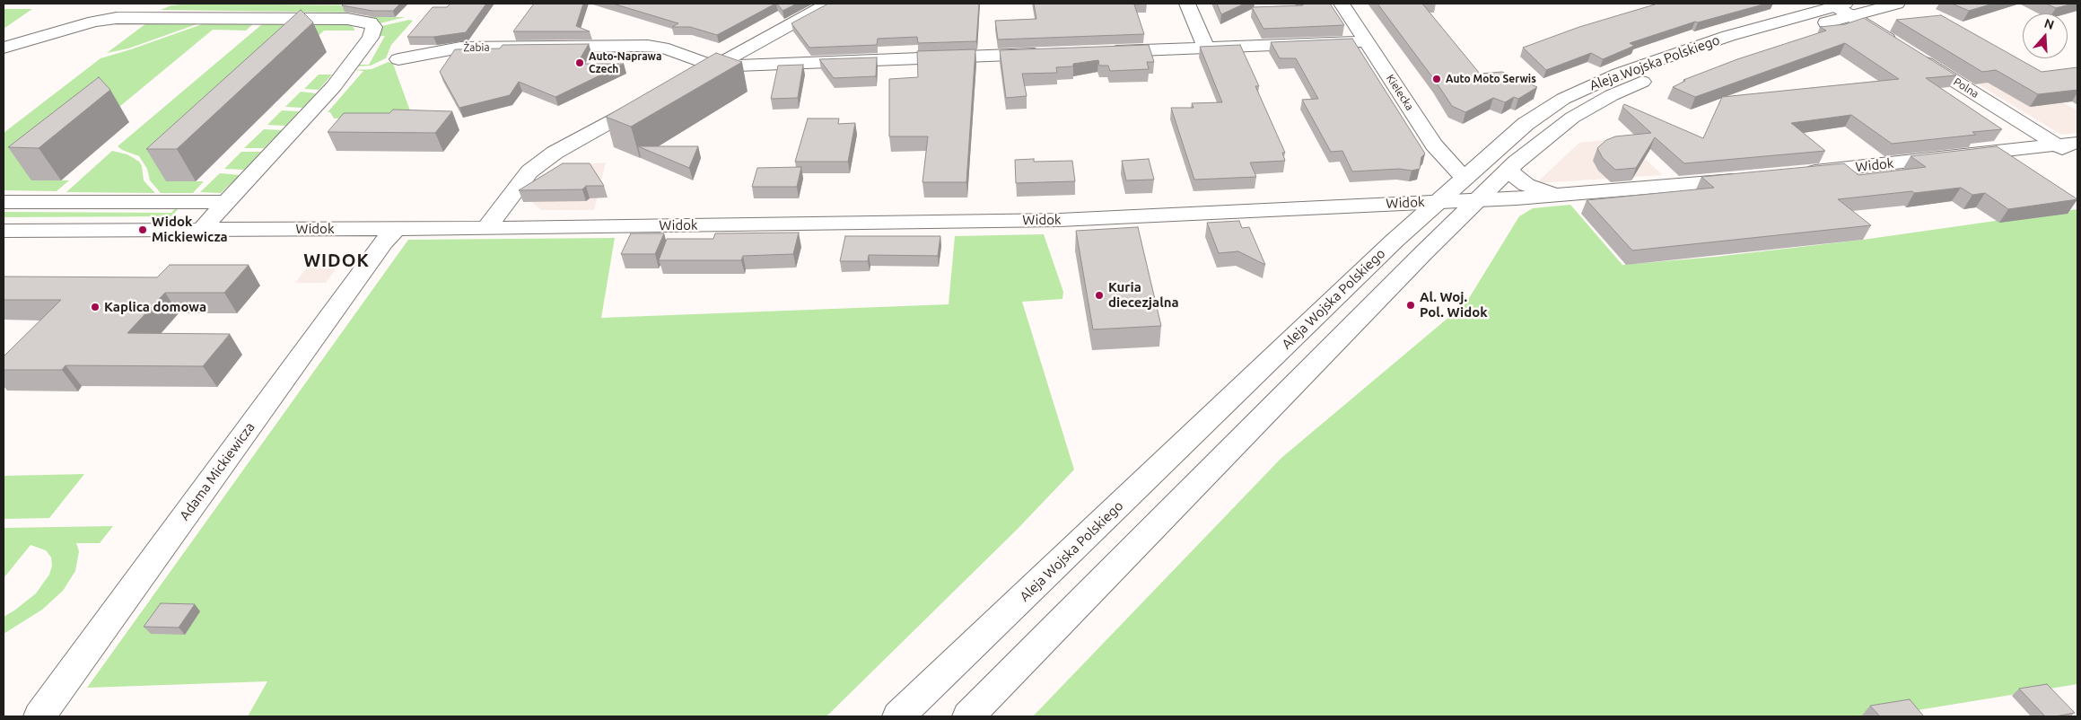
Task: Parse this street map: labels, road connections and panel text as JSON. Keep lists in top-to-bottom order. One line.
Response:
{"streets":{"street":["Żabia","Aleja Wojska Polskiego","Polna","Kielecka","Widok","Adama Mickiewicza"]},"crossings":[["Aleja Wojska Polskiego","Polna"],["Aleja Wojska Polskiego","Kielecka"],["Aleja Wojska Polskiego","Widok"],["Polna","Widok"],["Kielecka","Widok"],["Widok","Adama Mickiewicza"]],"districts":["WIDOK"],"places":["Auto-Naprawa Czech","Auto Moto Serwis","Widok Mickiewicza","Kuria diecezjalna","Al. Woj. Pol. Widok","Kaplica domowa"],"north":"top"}
